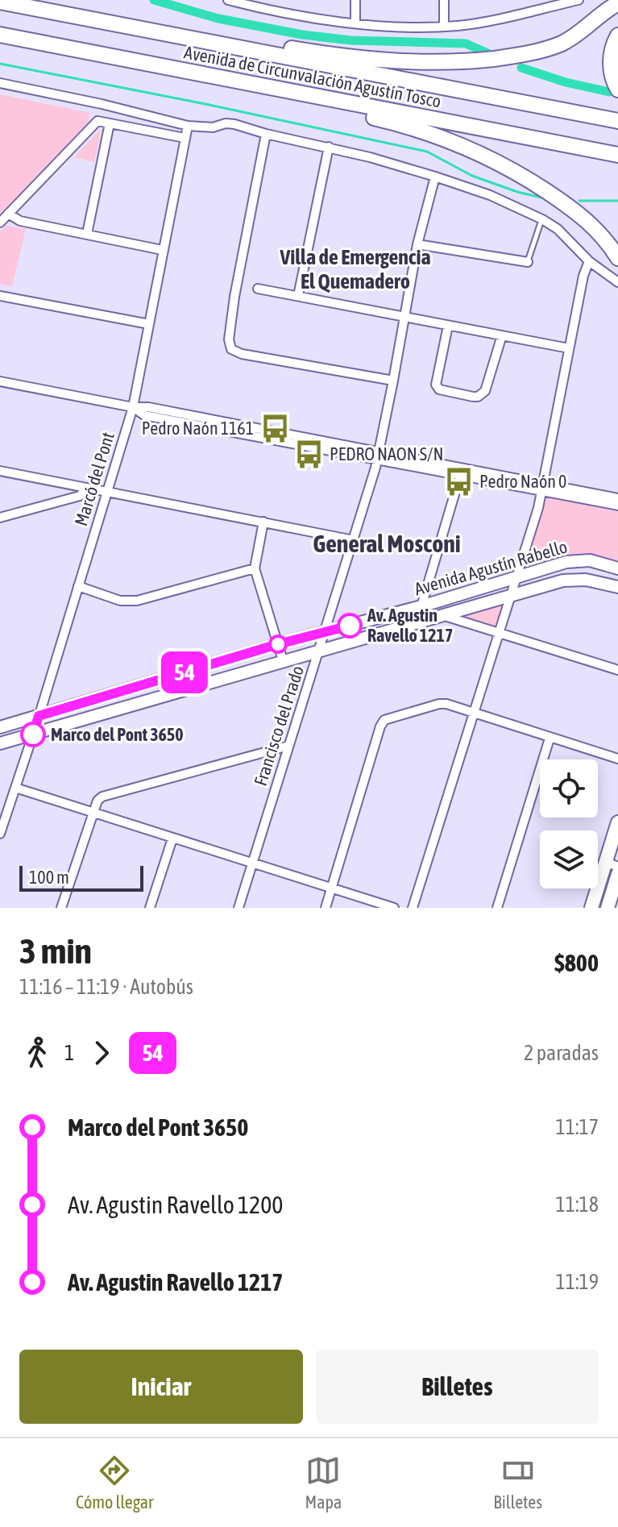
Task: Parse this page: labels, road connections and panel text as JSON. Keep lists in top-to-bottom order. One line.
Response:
{"streets":{"highway":["Avenida de Circunvalación Agustín Tosco"],"main road":["Avenida Agustín Rabello"],"street":["Marcó del Pont","Francisco del Prado"]},"crossings":[["Marcó del Pont","Avenida Agustín Rabello"],["Avenida Agustín Rabello","Francisco del Prado"]],"districts":["Villa de Emergencia El Quemadero","General Mosconi"],"places":{"bus stop":["Pedro Naón 1161","PEDRO NAON S/N","Pedro Naón 0"],"other":["Av. Agustin Ravello 1217","Marco del Pont 3650"]},"lines":["bus line 54"],"scale_bar":"100 m","page":{"on_map":"54","scale":"100 m","heading":["3 min","11:16 – 11:19 · Autobús","$800"],"legs":["1","54","2 paradas"],"list":[{"name":"Marco del Pont 3650","value":"11:17"},{"name":"Av. Agustin Ravello 1200","value":"11:18"},{"name":"Av. Agustin Ravello 1217","value":"11:19"}],"buttons":["Iniciar","Billetes"],"tabs":["Cómo llegar","Mapa","Billetes"]}}
